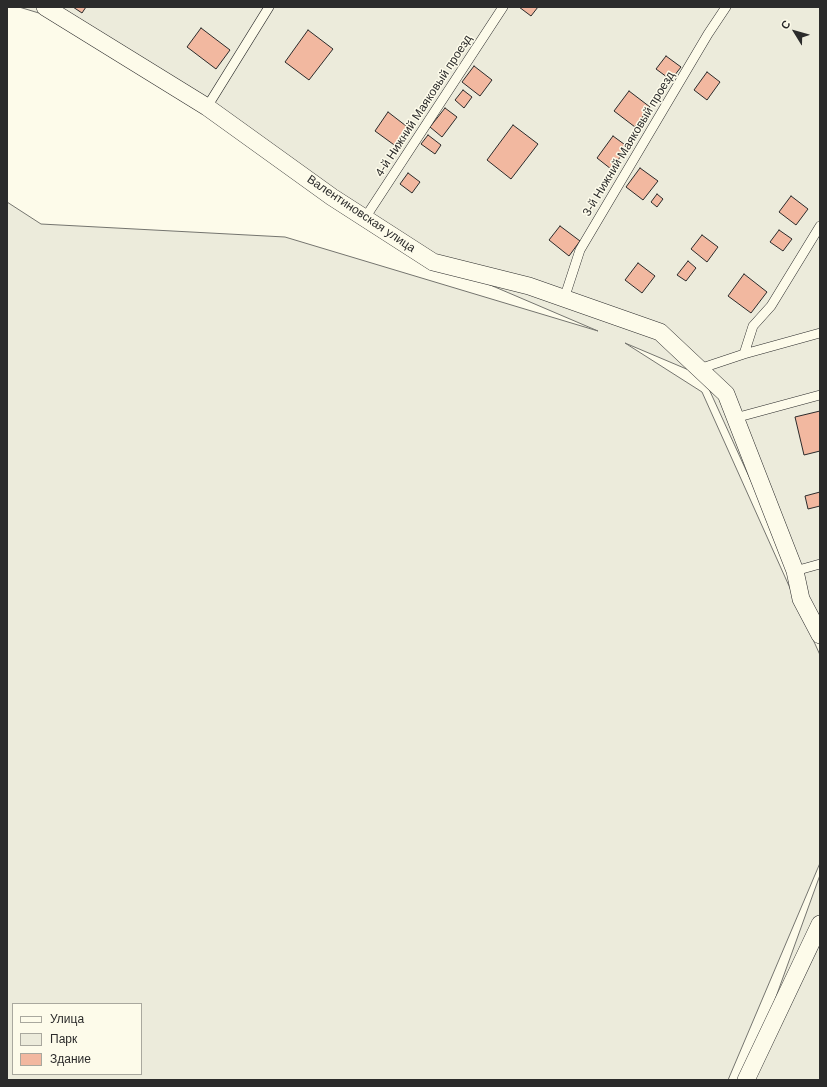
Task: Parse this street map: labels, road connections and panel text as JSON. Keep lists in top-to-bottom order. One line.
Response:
{"streets":{"street":["Валентиновская улица"],"lane":["4-й Нижний Маяковый проезд","3-й Нижний Маяковый проезд"]},"crossings":[["4-й Нижний Маяковый проезд","Валентиновская улица"],["3-й Нижний Маяковый проезд","Валентиновская улица"]],"legend":["Улица","Парк","Здание"],"north":"top left"}
